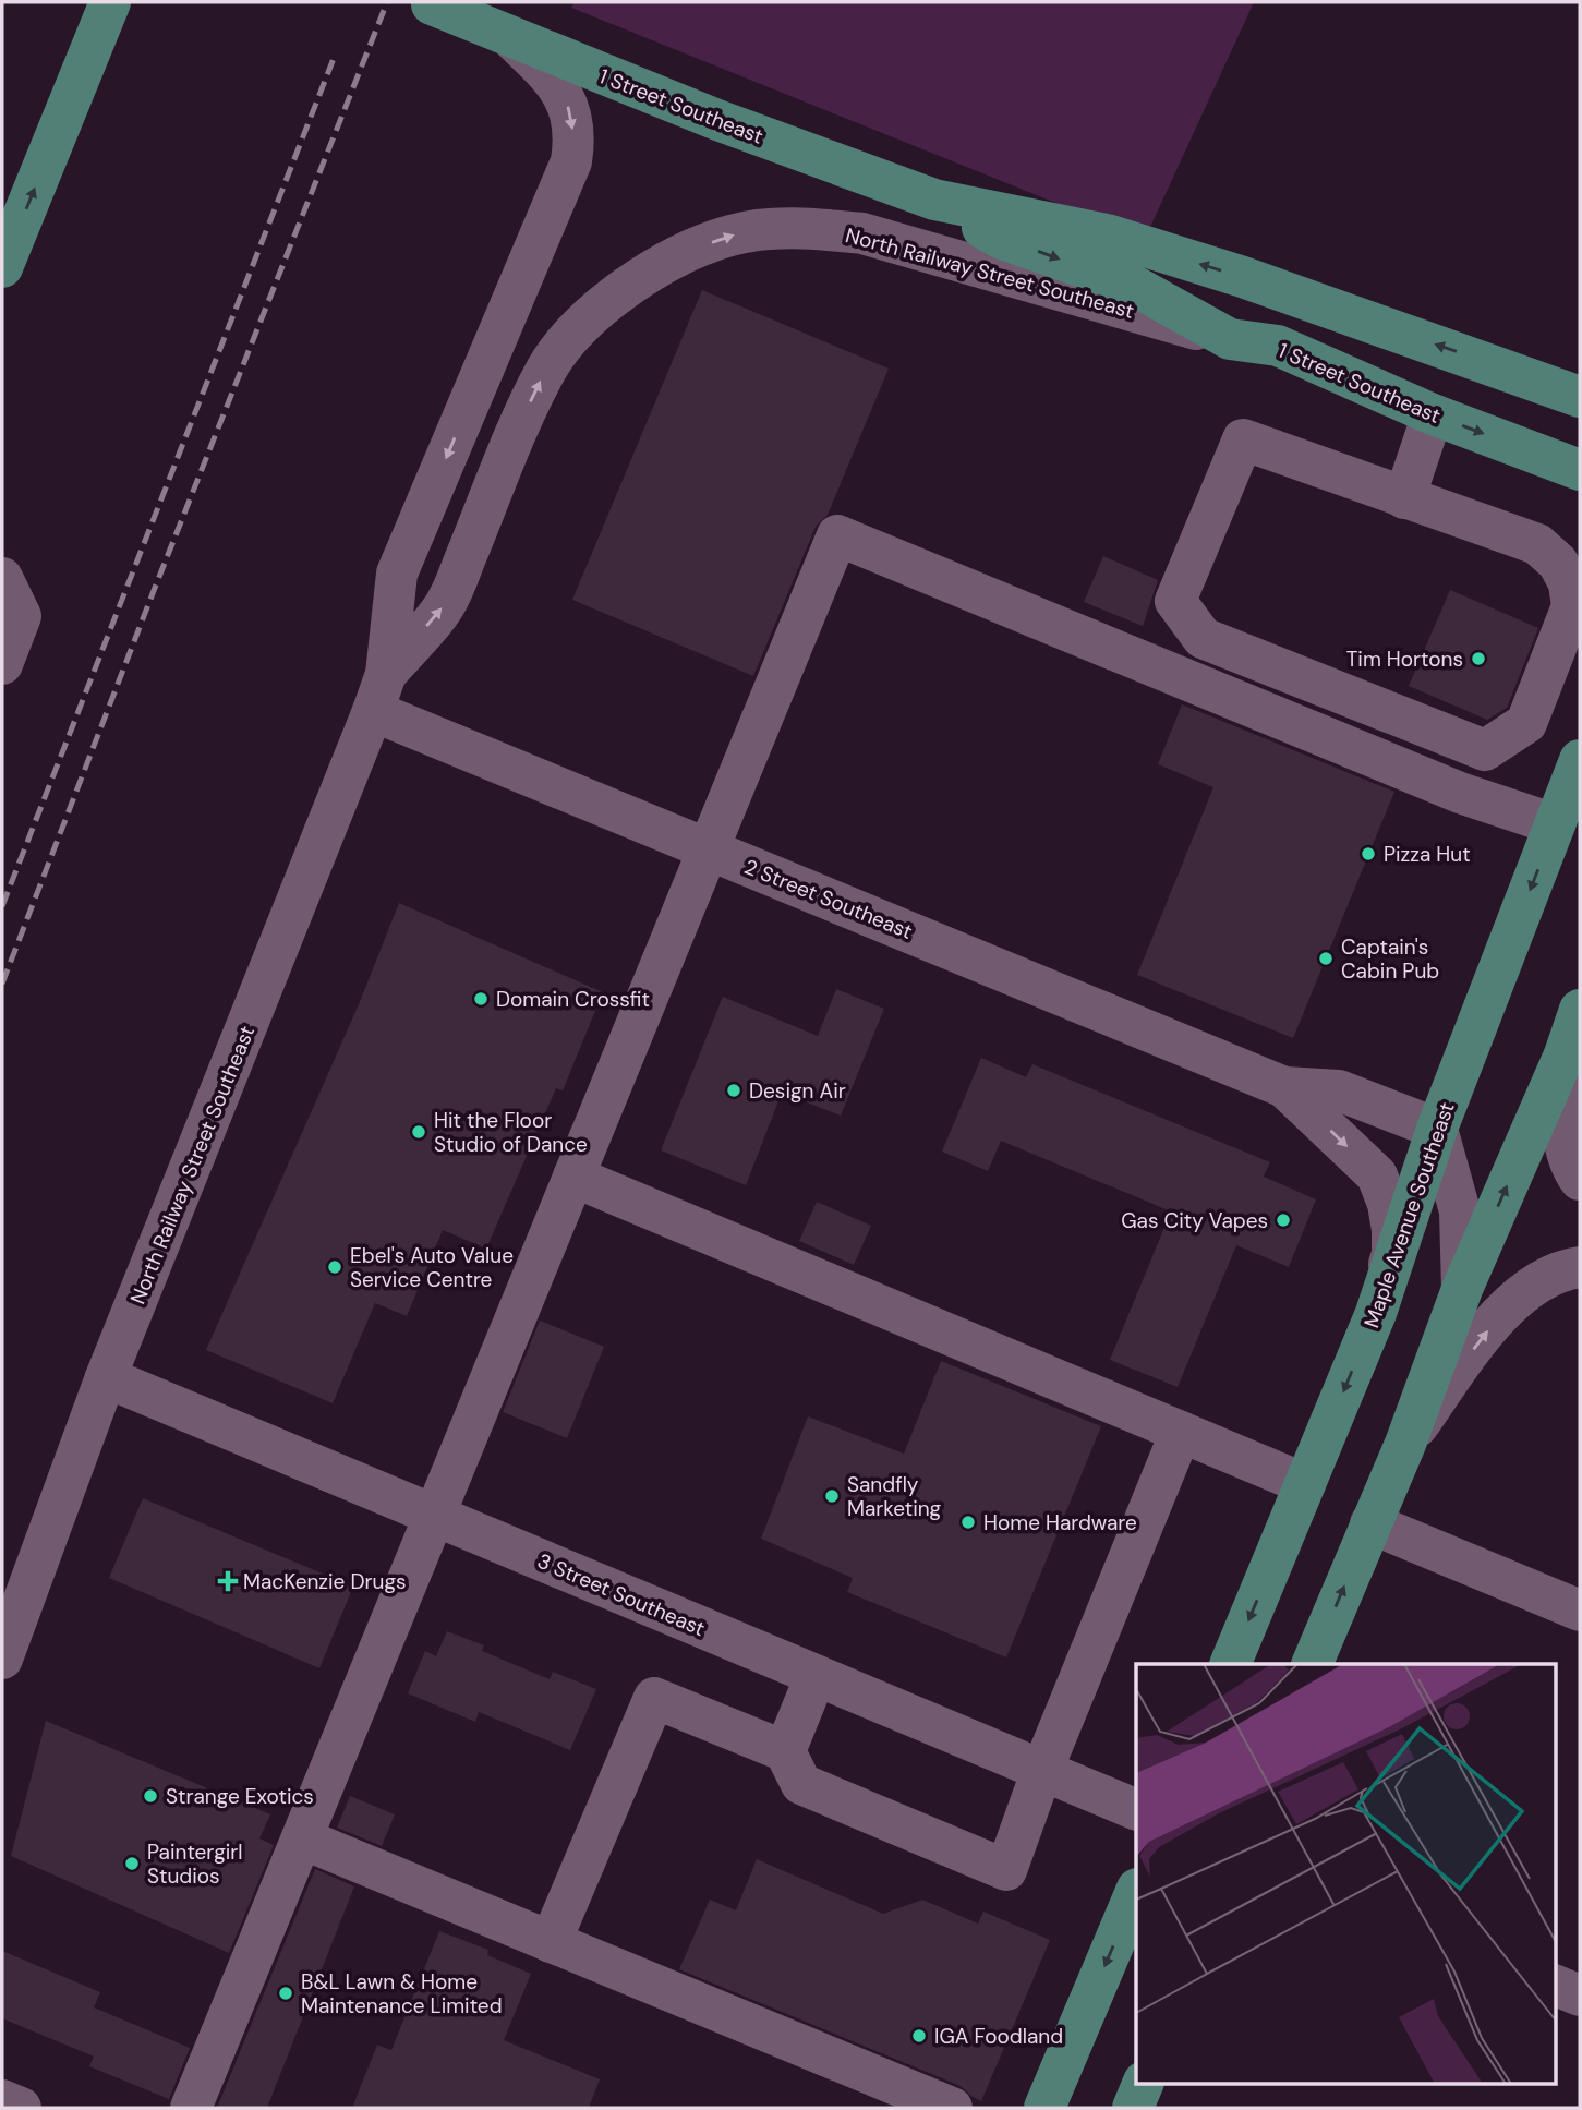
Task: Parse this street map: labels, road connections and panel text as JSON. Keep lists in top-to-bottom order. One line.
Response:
{"streets":{"main road":["1 Street Southeast","Maple Avenue Southeast"],"street":["North Railway Street Southeast","2 Street Southeast","3 Street Southeast"]},"crossings":[["1 Street Southeast","North Railway Street Southeast"],["North Railway Street Southeast","2 Street Southeast"],["North Railway Street Southeast","3 Street Southeast"],["2 Street Southeast","Maple Avenue Southeast"]],"places":{"other":["Tim Hortons","Pizza Hut","Captain's Cabin Pub","Domain Crossfit","Design Air","Hit the Floor Studio of Dance","Gas City Vapes","Ebel's Auto Value Service Centre","Sandfly Marketing","Home Hardware","Strange Exotics","Paintergirl Studios","B&L Lawn & Home Maintenance Limited","IGA Foodland"],"health":["MacKenzie Drugs"]}}
